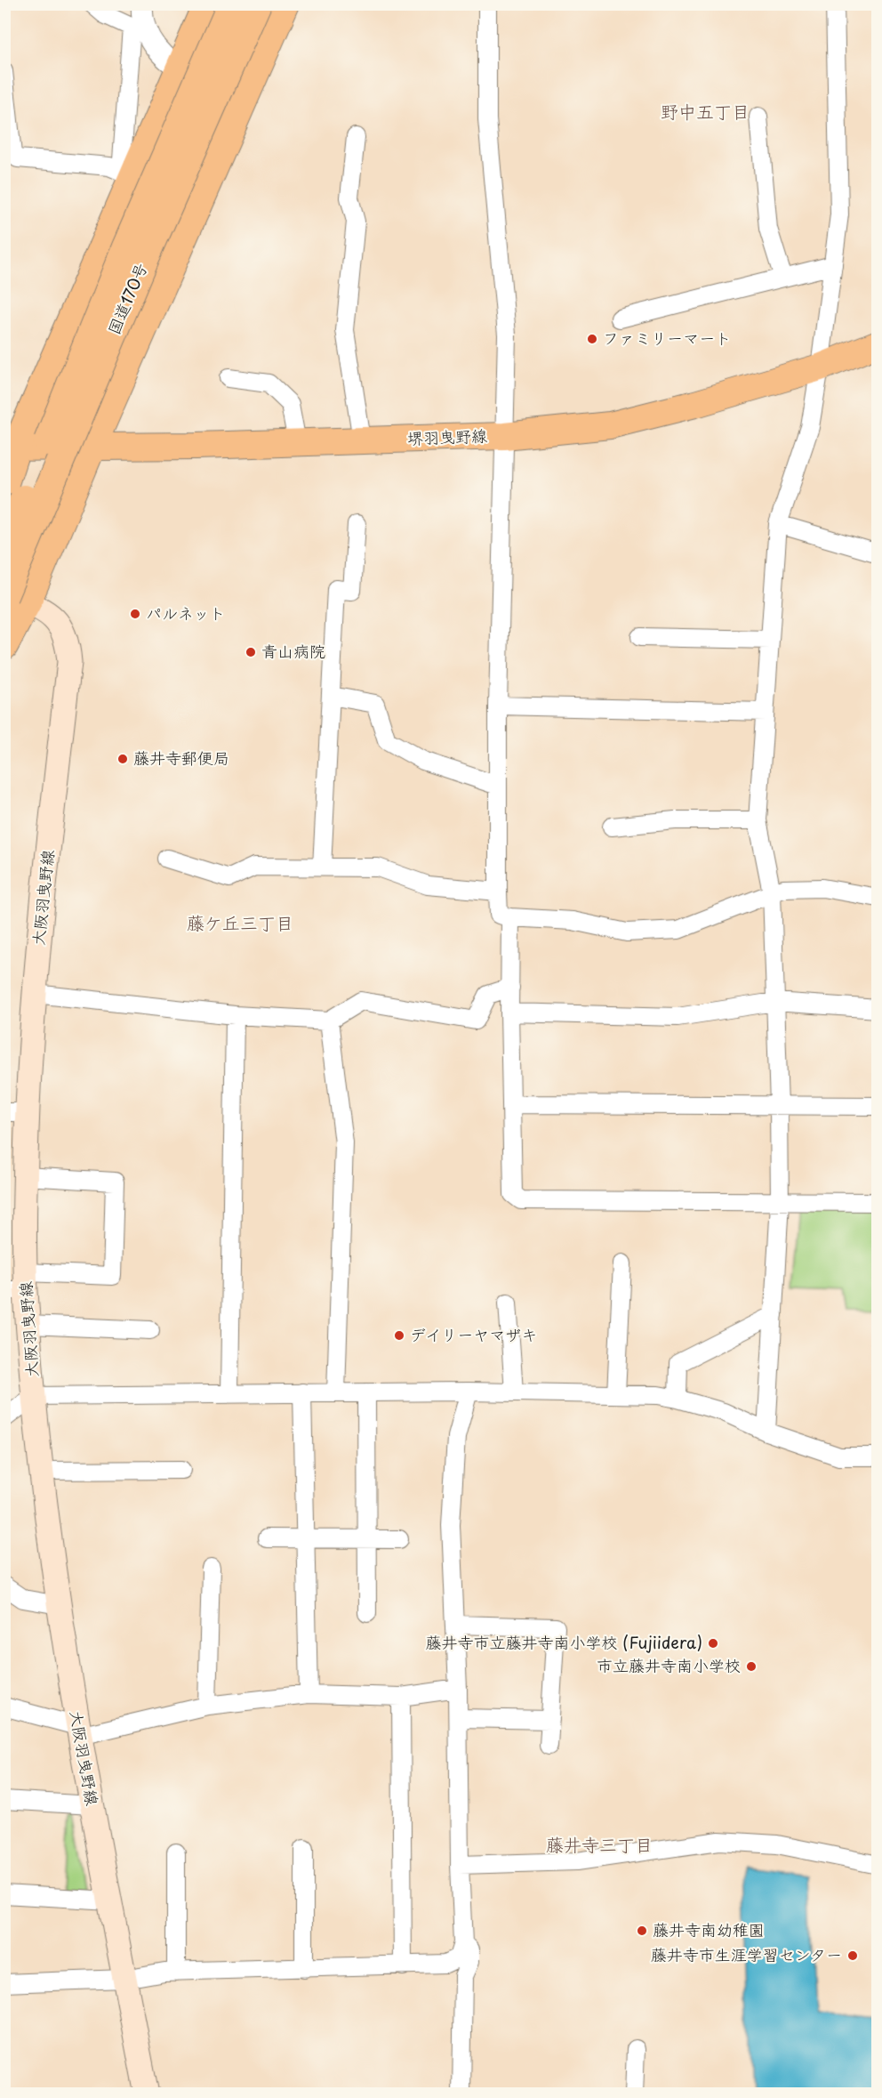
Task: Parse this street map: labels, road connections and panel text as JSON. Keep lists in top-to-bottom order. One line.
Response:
{"streets":{"highway":["国道170号"],"main road":["堺羽曳野線","大阪羽曳野線"]},"crossings":[["国道170号","大阪羽曳野線"]],"districts":["野中五丁目","藤ケ丘三丁目","藤井寺三丁目"],"places":["ファミリーマート","パルネット","青山病院","藤井寺郵便局","デイリーヤマザキ","藤井寺市立藤井寺南小学校 (Fujiidera)","市立藤井寺南小学校","藤井寺南幼稚園","藤井寺市生涯学習センター"]}
